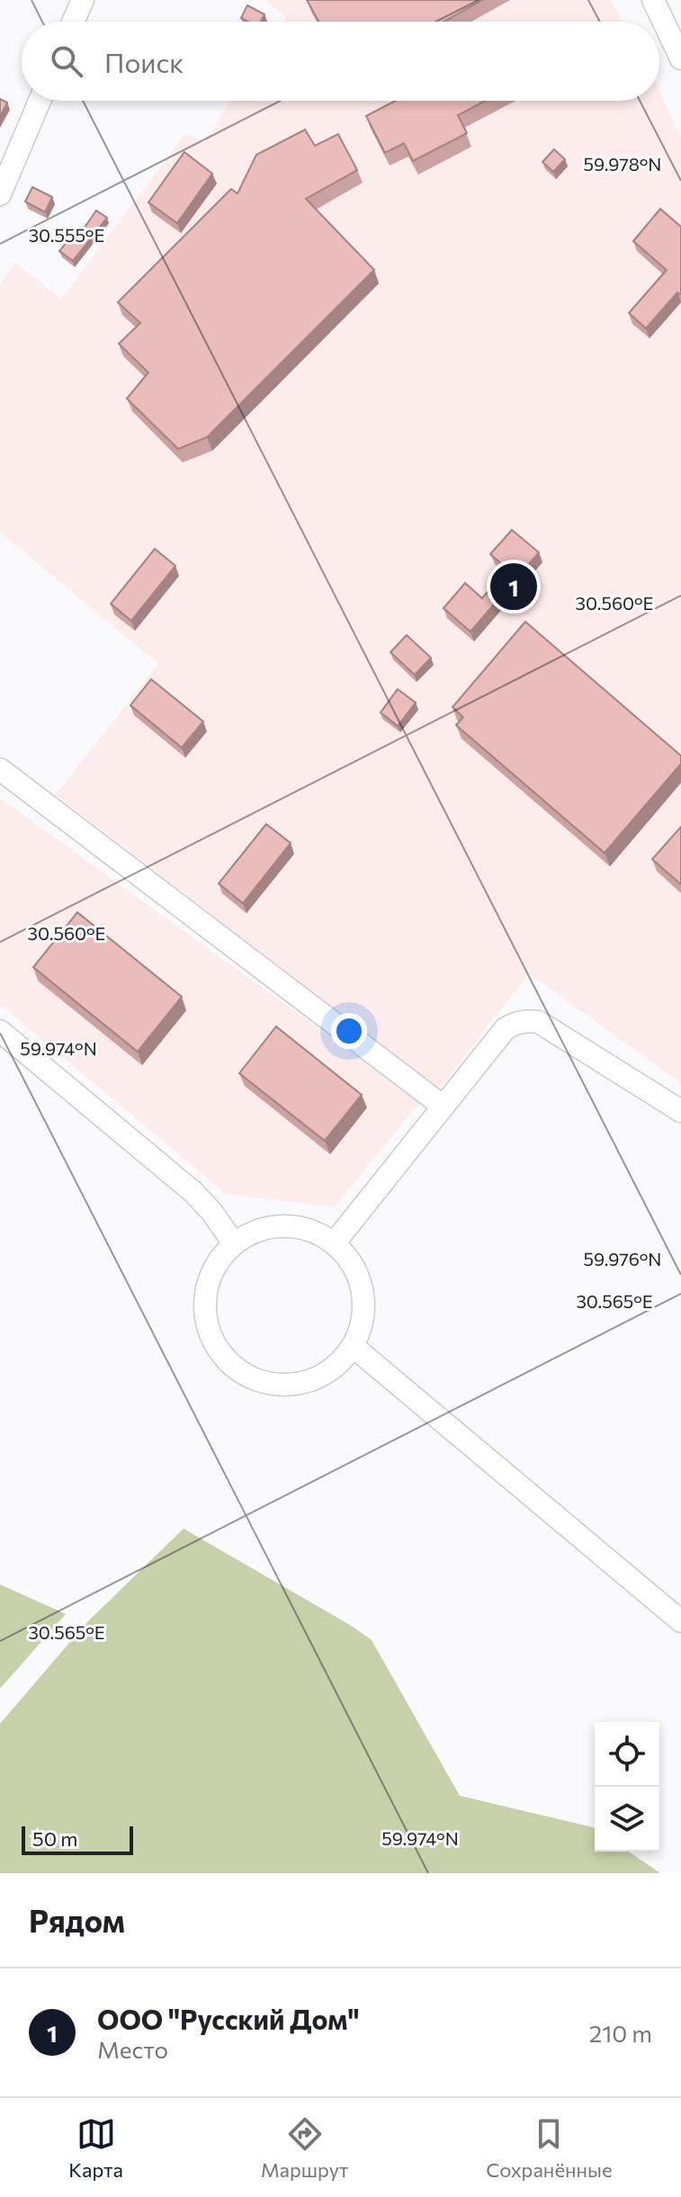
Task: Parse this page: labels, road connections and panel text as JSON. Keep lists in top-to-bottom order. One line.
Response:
{"scale_bar":"50 m","page":{"search":"Поиск","pins":"1","scale":"50 m","heading":"Рядом","list":[{"mark":"1","name":"ООО \"Русский Дом\"","note":"Место","value":"210 m"}],"nav":["Карта","Маршрут","Сохранённые"]},"coordinates":["59.978°N","30.555°E","30.560°E","59.974°N","59.976°N","30.565°E"]}
